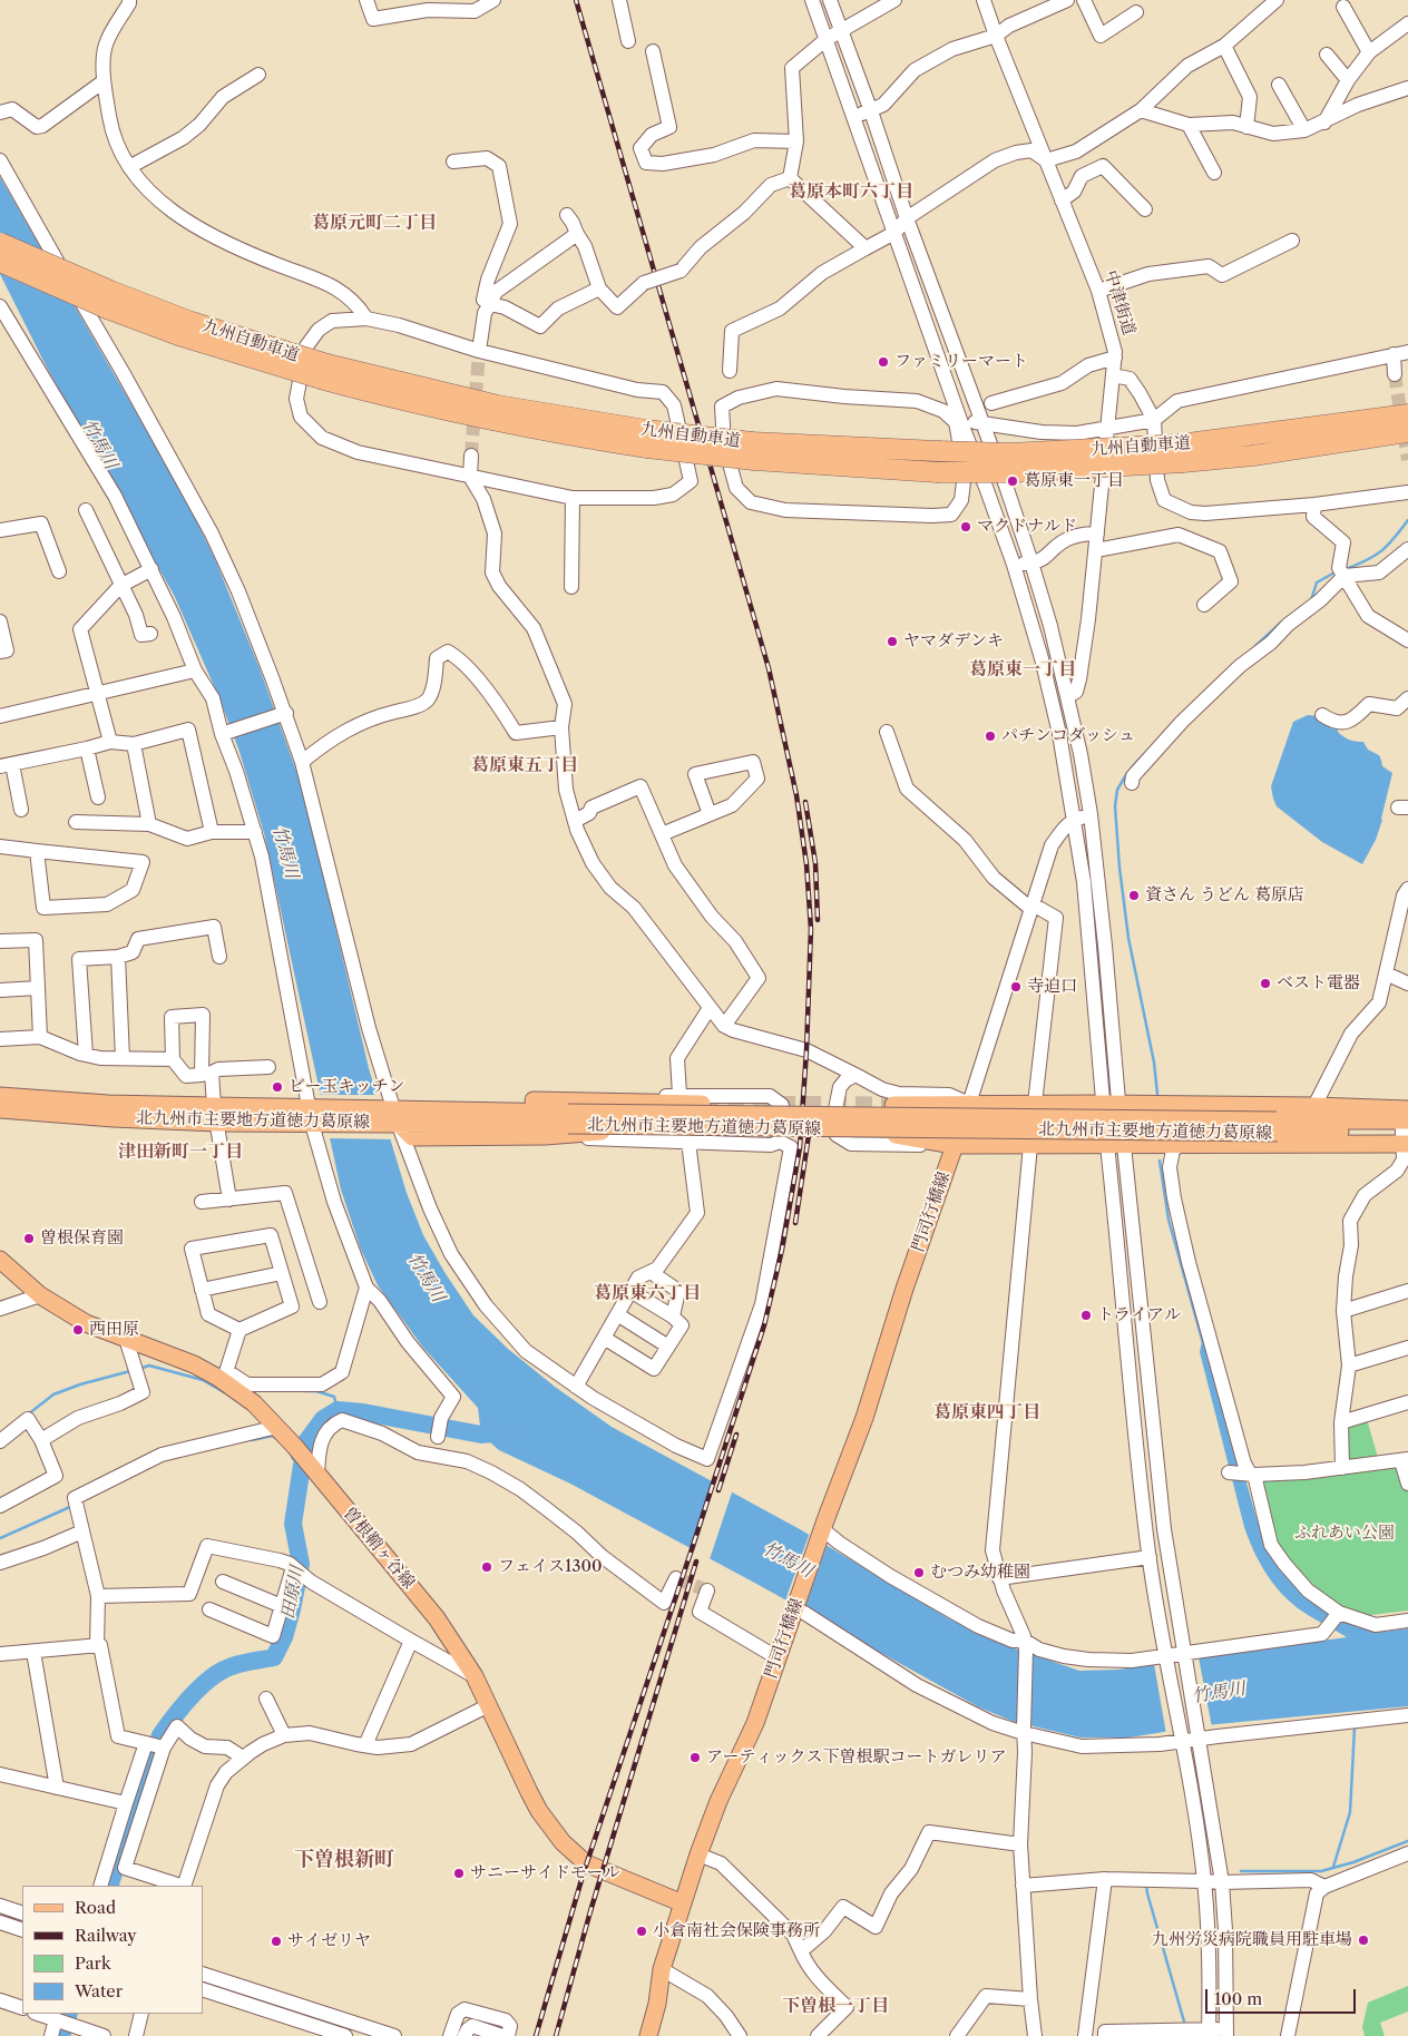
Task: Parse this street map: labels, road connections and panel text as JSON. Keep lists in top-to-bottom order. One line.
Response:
{"streets":{"highway":["九州自動車道"],"main road":["北九州市主要地方道徳力葛原線","門司行橋線","曽根鞘ヶ谷線"],"street":["中津街道"]},"crossings":[["門司行橋線","曽根鞘ヶ谷線"]],"districts":["葛原本町六丁目","葛原元町二丁目","葛原東一丁目","葛原東五丁目","津田新町一丁目","葛原東六丁目","葛原東四丁目","下曽根新町","下曽根一丁目"],"water":["竹馬川","田原川"],"parks":["ふれあい公園"],"places":["ファミリーマート","葛原東一丁目","マクドナルド","ヤマダデンキ","パチンコダッシュ","資さん うどん 葛原店","ベスト電器","寺迫口","ビー玉キッチン","曽根保育園","トライアル","西田原","フェイス1300","むつみ幼稚園","アーティックス下曽根駅コートガレリア","サニーサイドモール","小倉南社会保険事務所","九州労災病院職員用駐車場","サイゼリヤ"],"legend":["Road","Railway","Park","Water"],"scale_bar":"100 m"}
